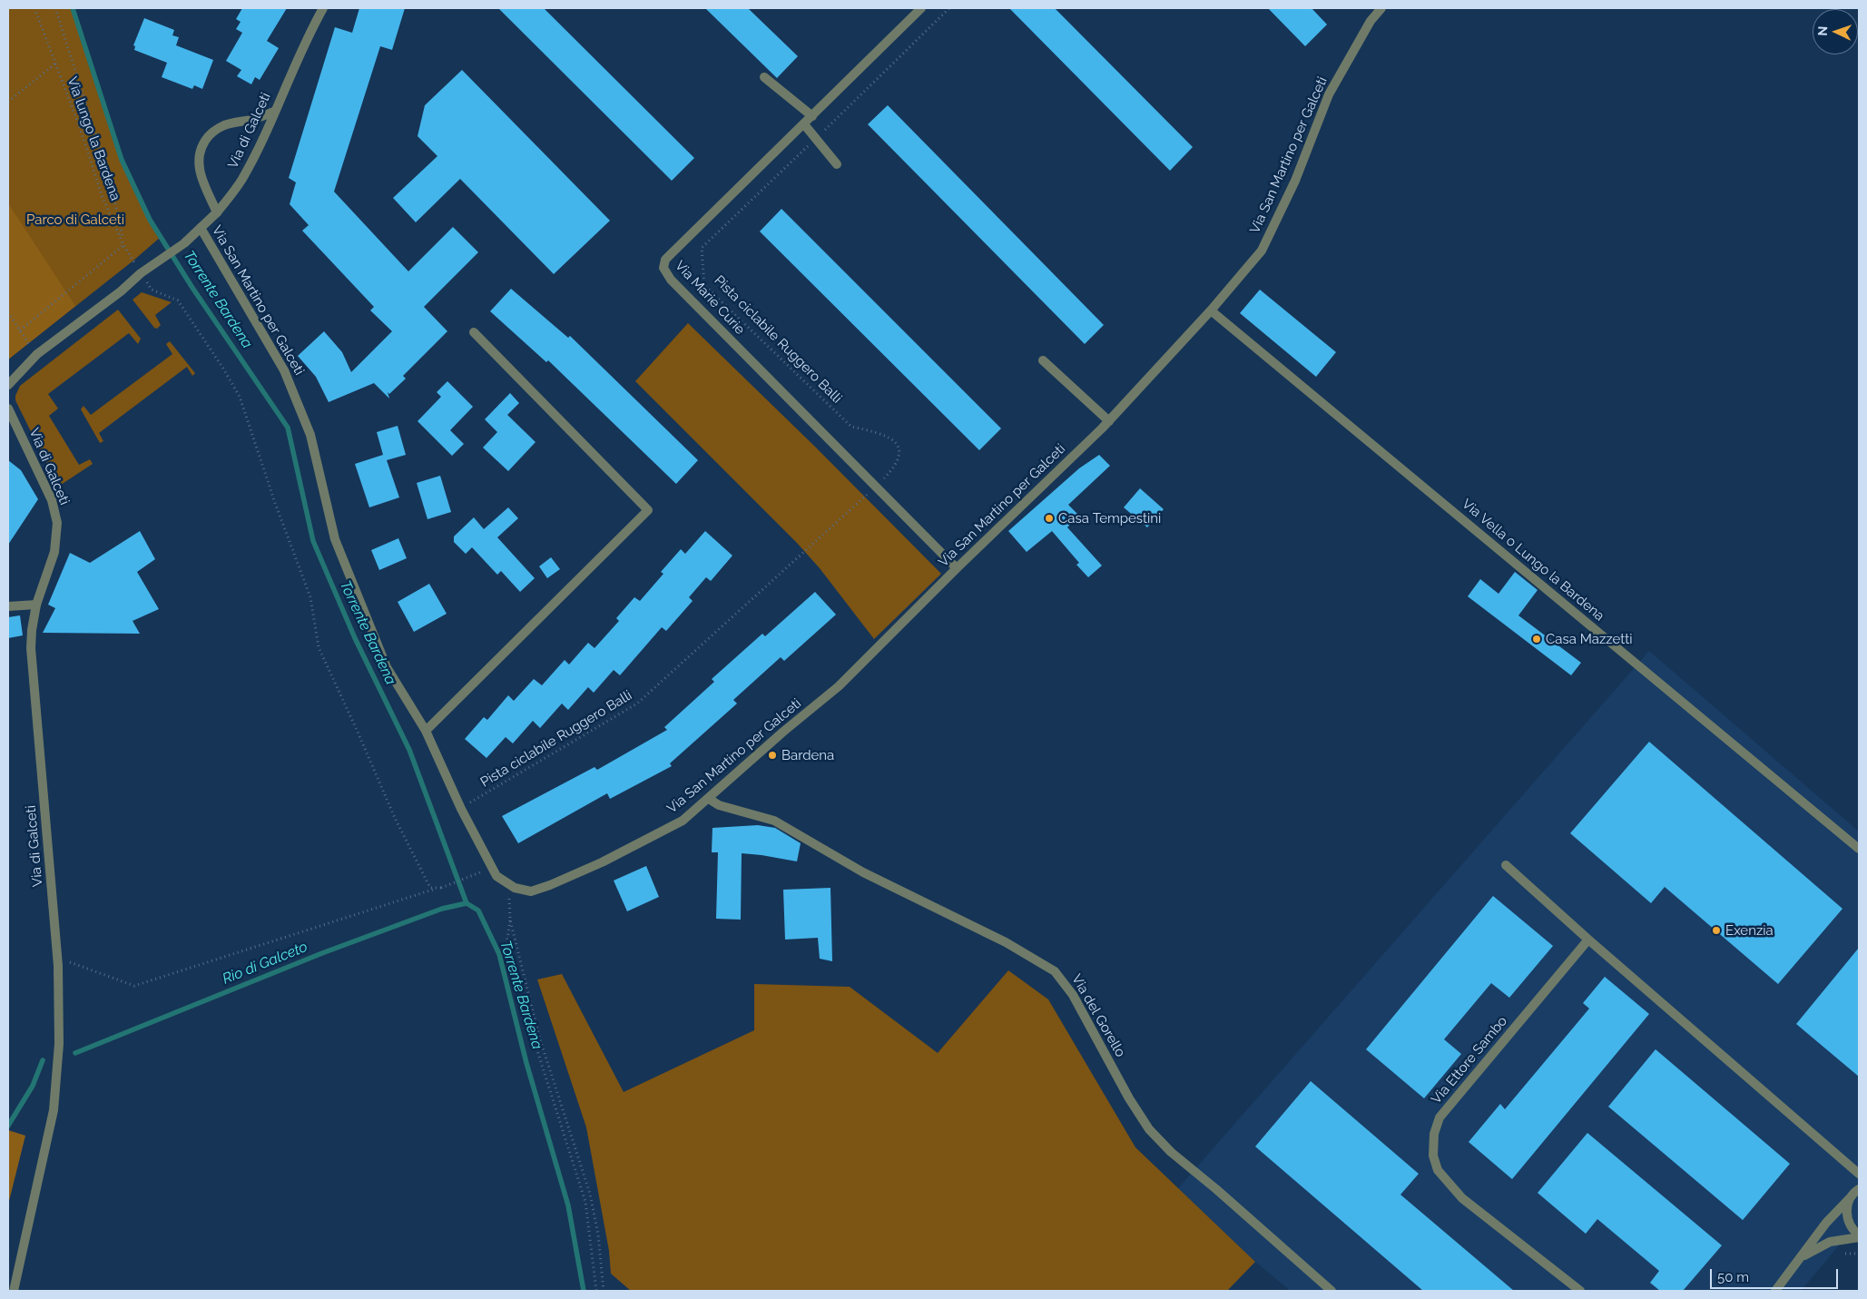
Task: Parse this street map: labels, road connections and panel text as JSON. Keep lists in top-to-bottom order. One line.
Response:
{"streets":{"street":["Via di Galceti","Via San Martino per Galceti","Via Marie Curie","Via Vella o Lungo la Bardena","Via del Gorello","Via Ettore Sambo"],"path":["Via lungo la Bardena","Pista ciclabile Ruggero Balli"]},"crossings":[["Via di Galceti","Via lungo la Bardena"],["Via di Galceti","Via San Martino per Galceti"],["Via San Martino per Galceti","Via Marie Curie"],["Via San Martino per Galceti","Pista ciclabile Ruggero Balli"],["Via San Martino per Galceti","Via Vella o Lungo la Bardena"],["Via San Martino per Galceti","Via del Gorello"],["Via Marie Curie","Pista ciclabile Ruggero Balli"]],"water":["Torrente Bardena","Rio di Galceto"],"parks":["Parco di Galceti"],"places":["Casa Tempestini","Casa Mazzetti","Bardena","Exenzia"],"scale_bar":"50 m","north":"left"}
